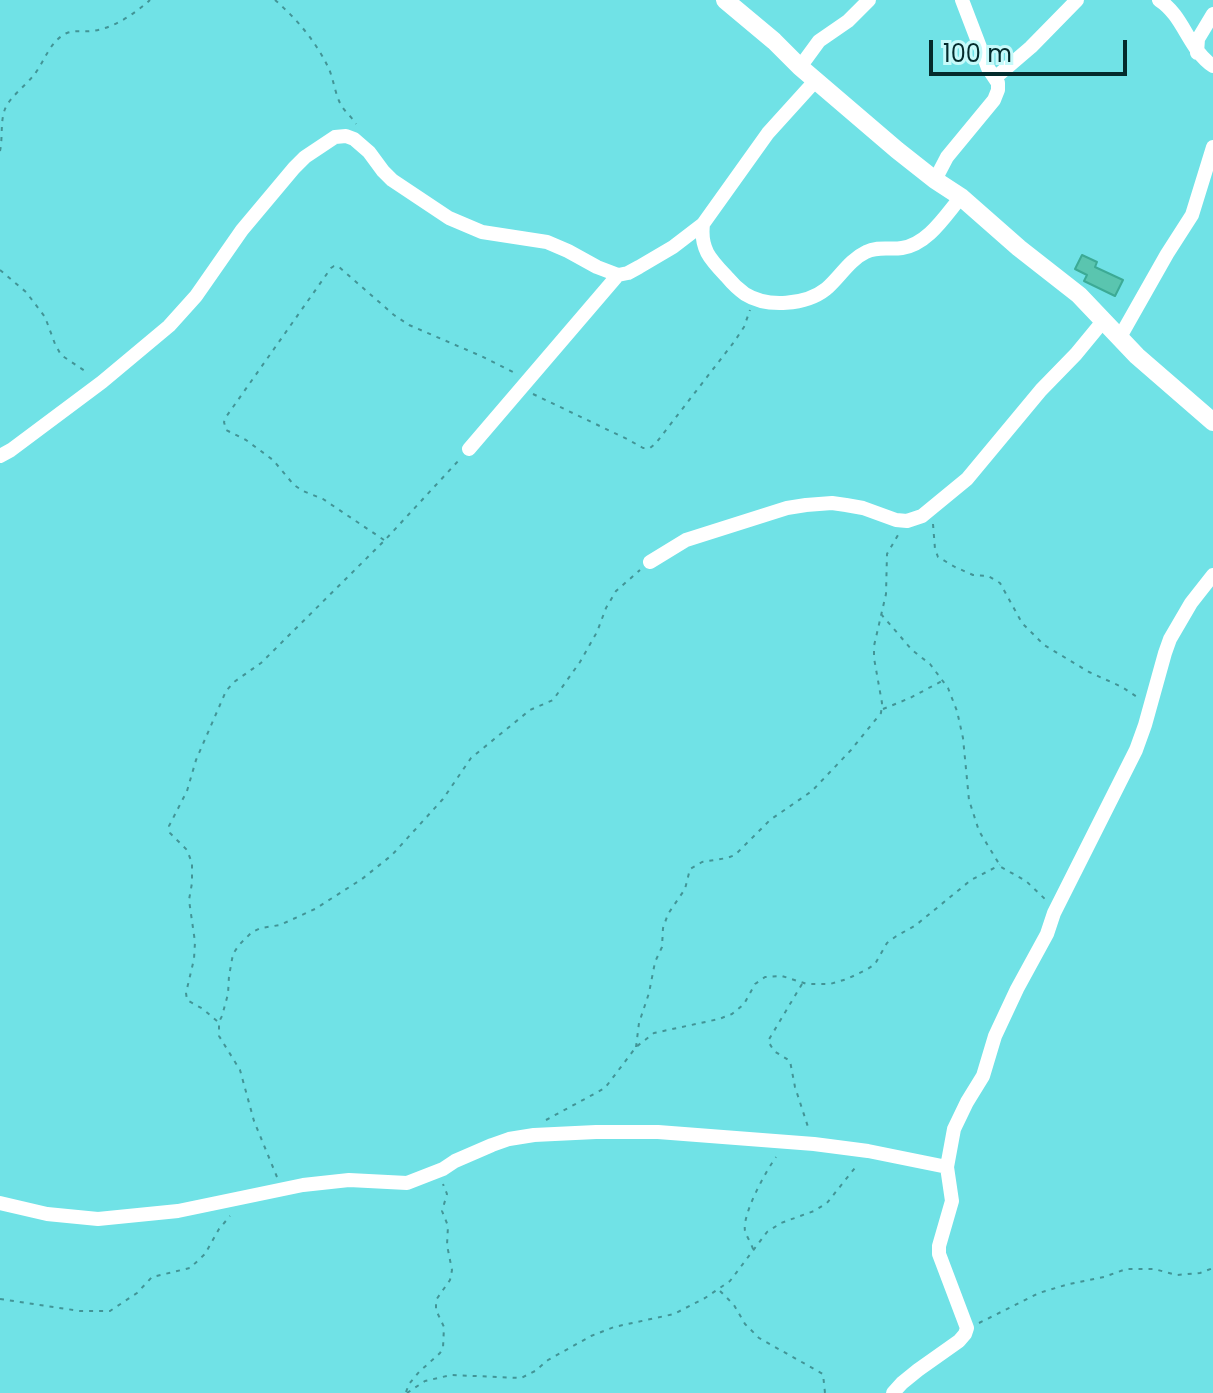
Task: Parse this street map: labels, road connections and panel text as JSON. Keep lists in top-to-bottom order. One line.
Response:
{"scale_bar":"100 m"}
